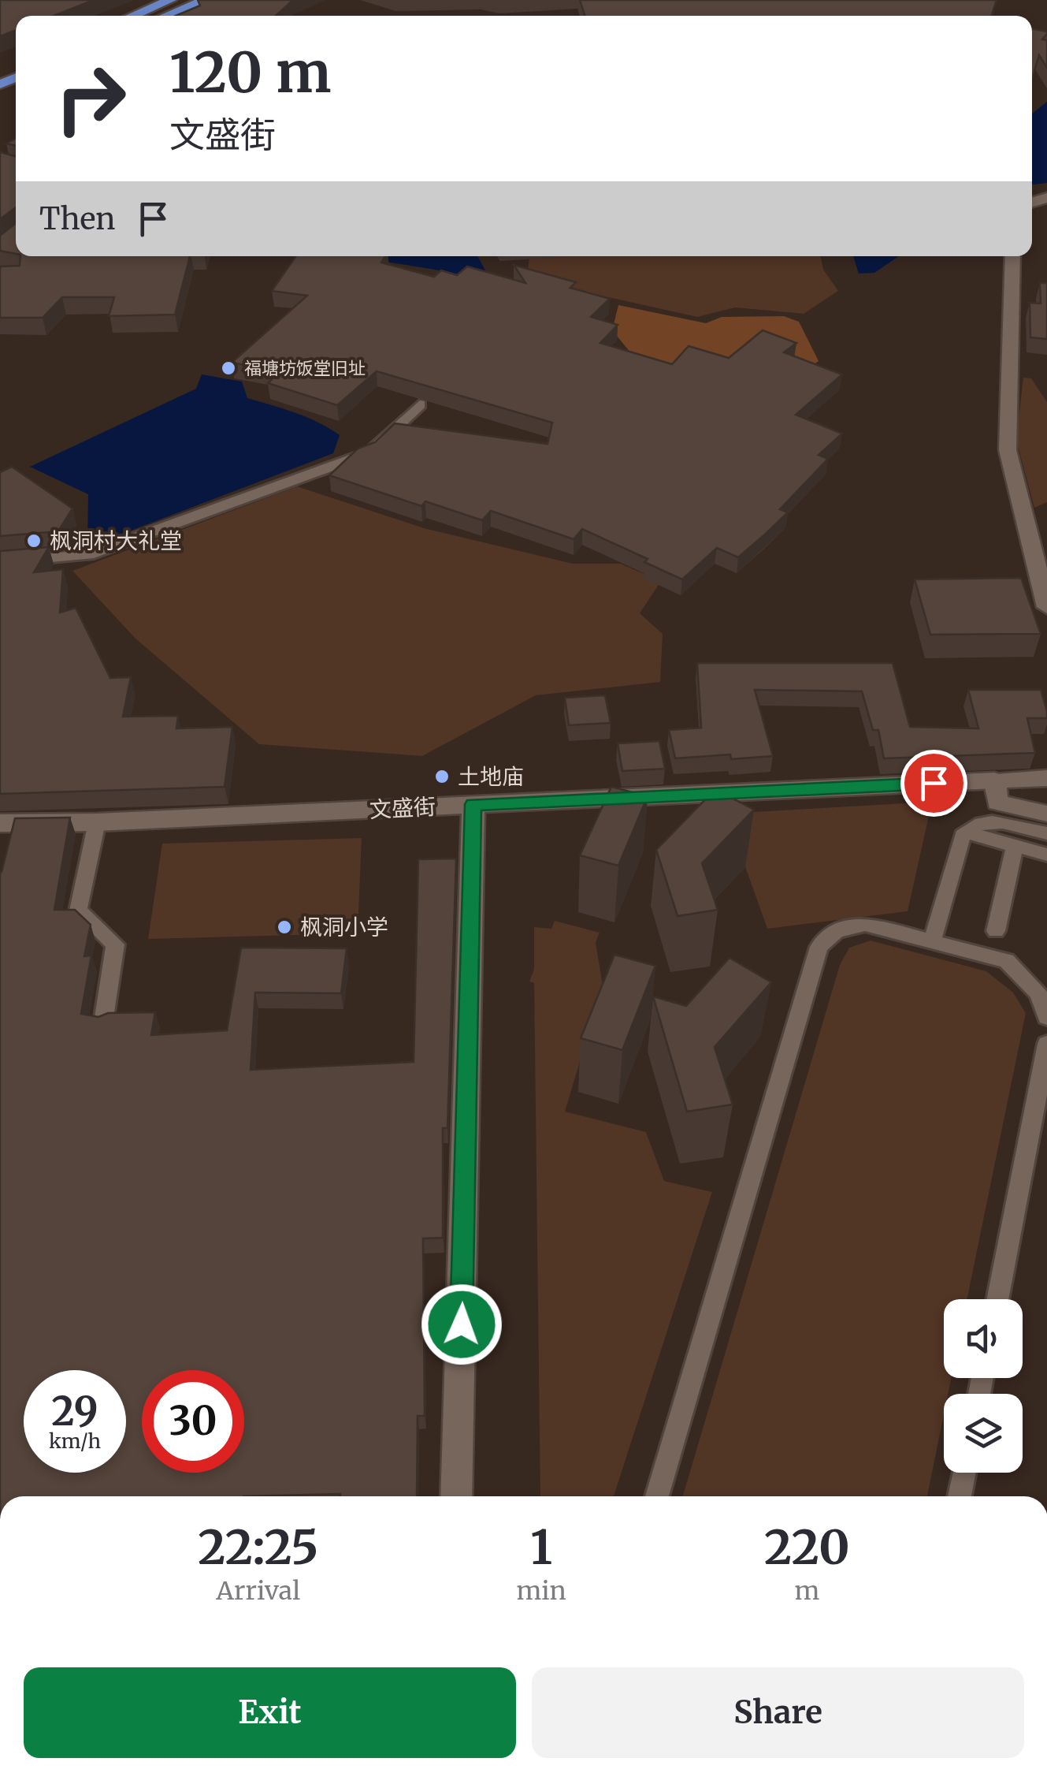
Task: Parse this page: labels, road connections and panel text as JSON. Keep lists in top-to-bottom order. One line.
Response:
{"streets":{"street":["文盛街"]},"places":["福塘坊饭堂旧址","枫洞村大礼堂","土地庙","枫洞小学"],"page":{"turn":["120 m","文盛街"],"then":"Then","speed":"29 km/h","limit":"30","eta":["22:25","Arrival","1","min","220","m"],"buttons":["Exit","Share"]}}
